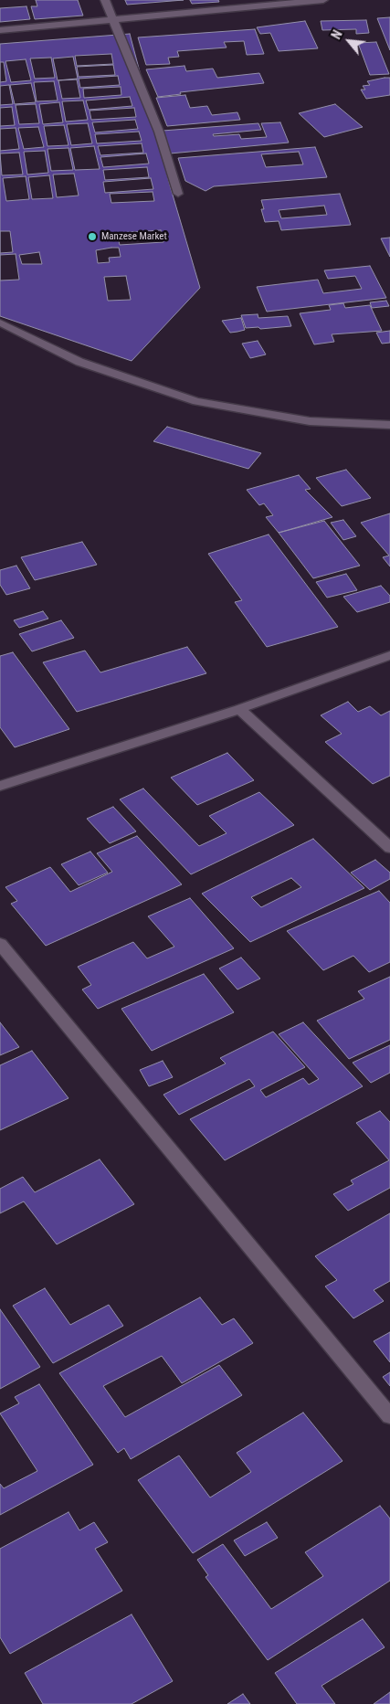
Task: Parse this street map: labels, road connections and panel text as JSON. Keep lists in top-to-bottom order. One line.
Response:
{"places":["Manzese Market"],"north":"top left"}
